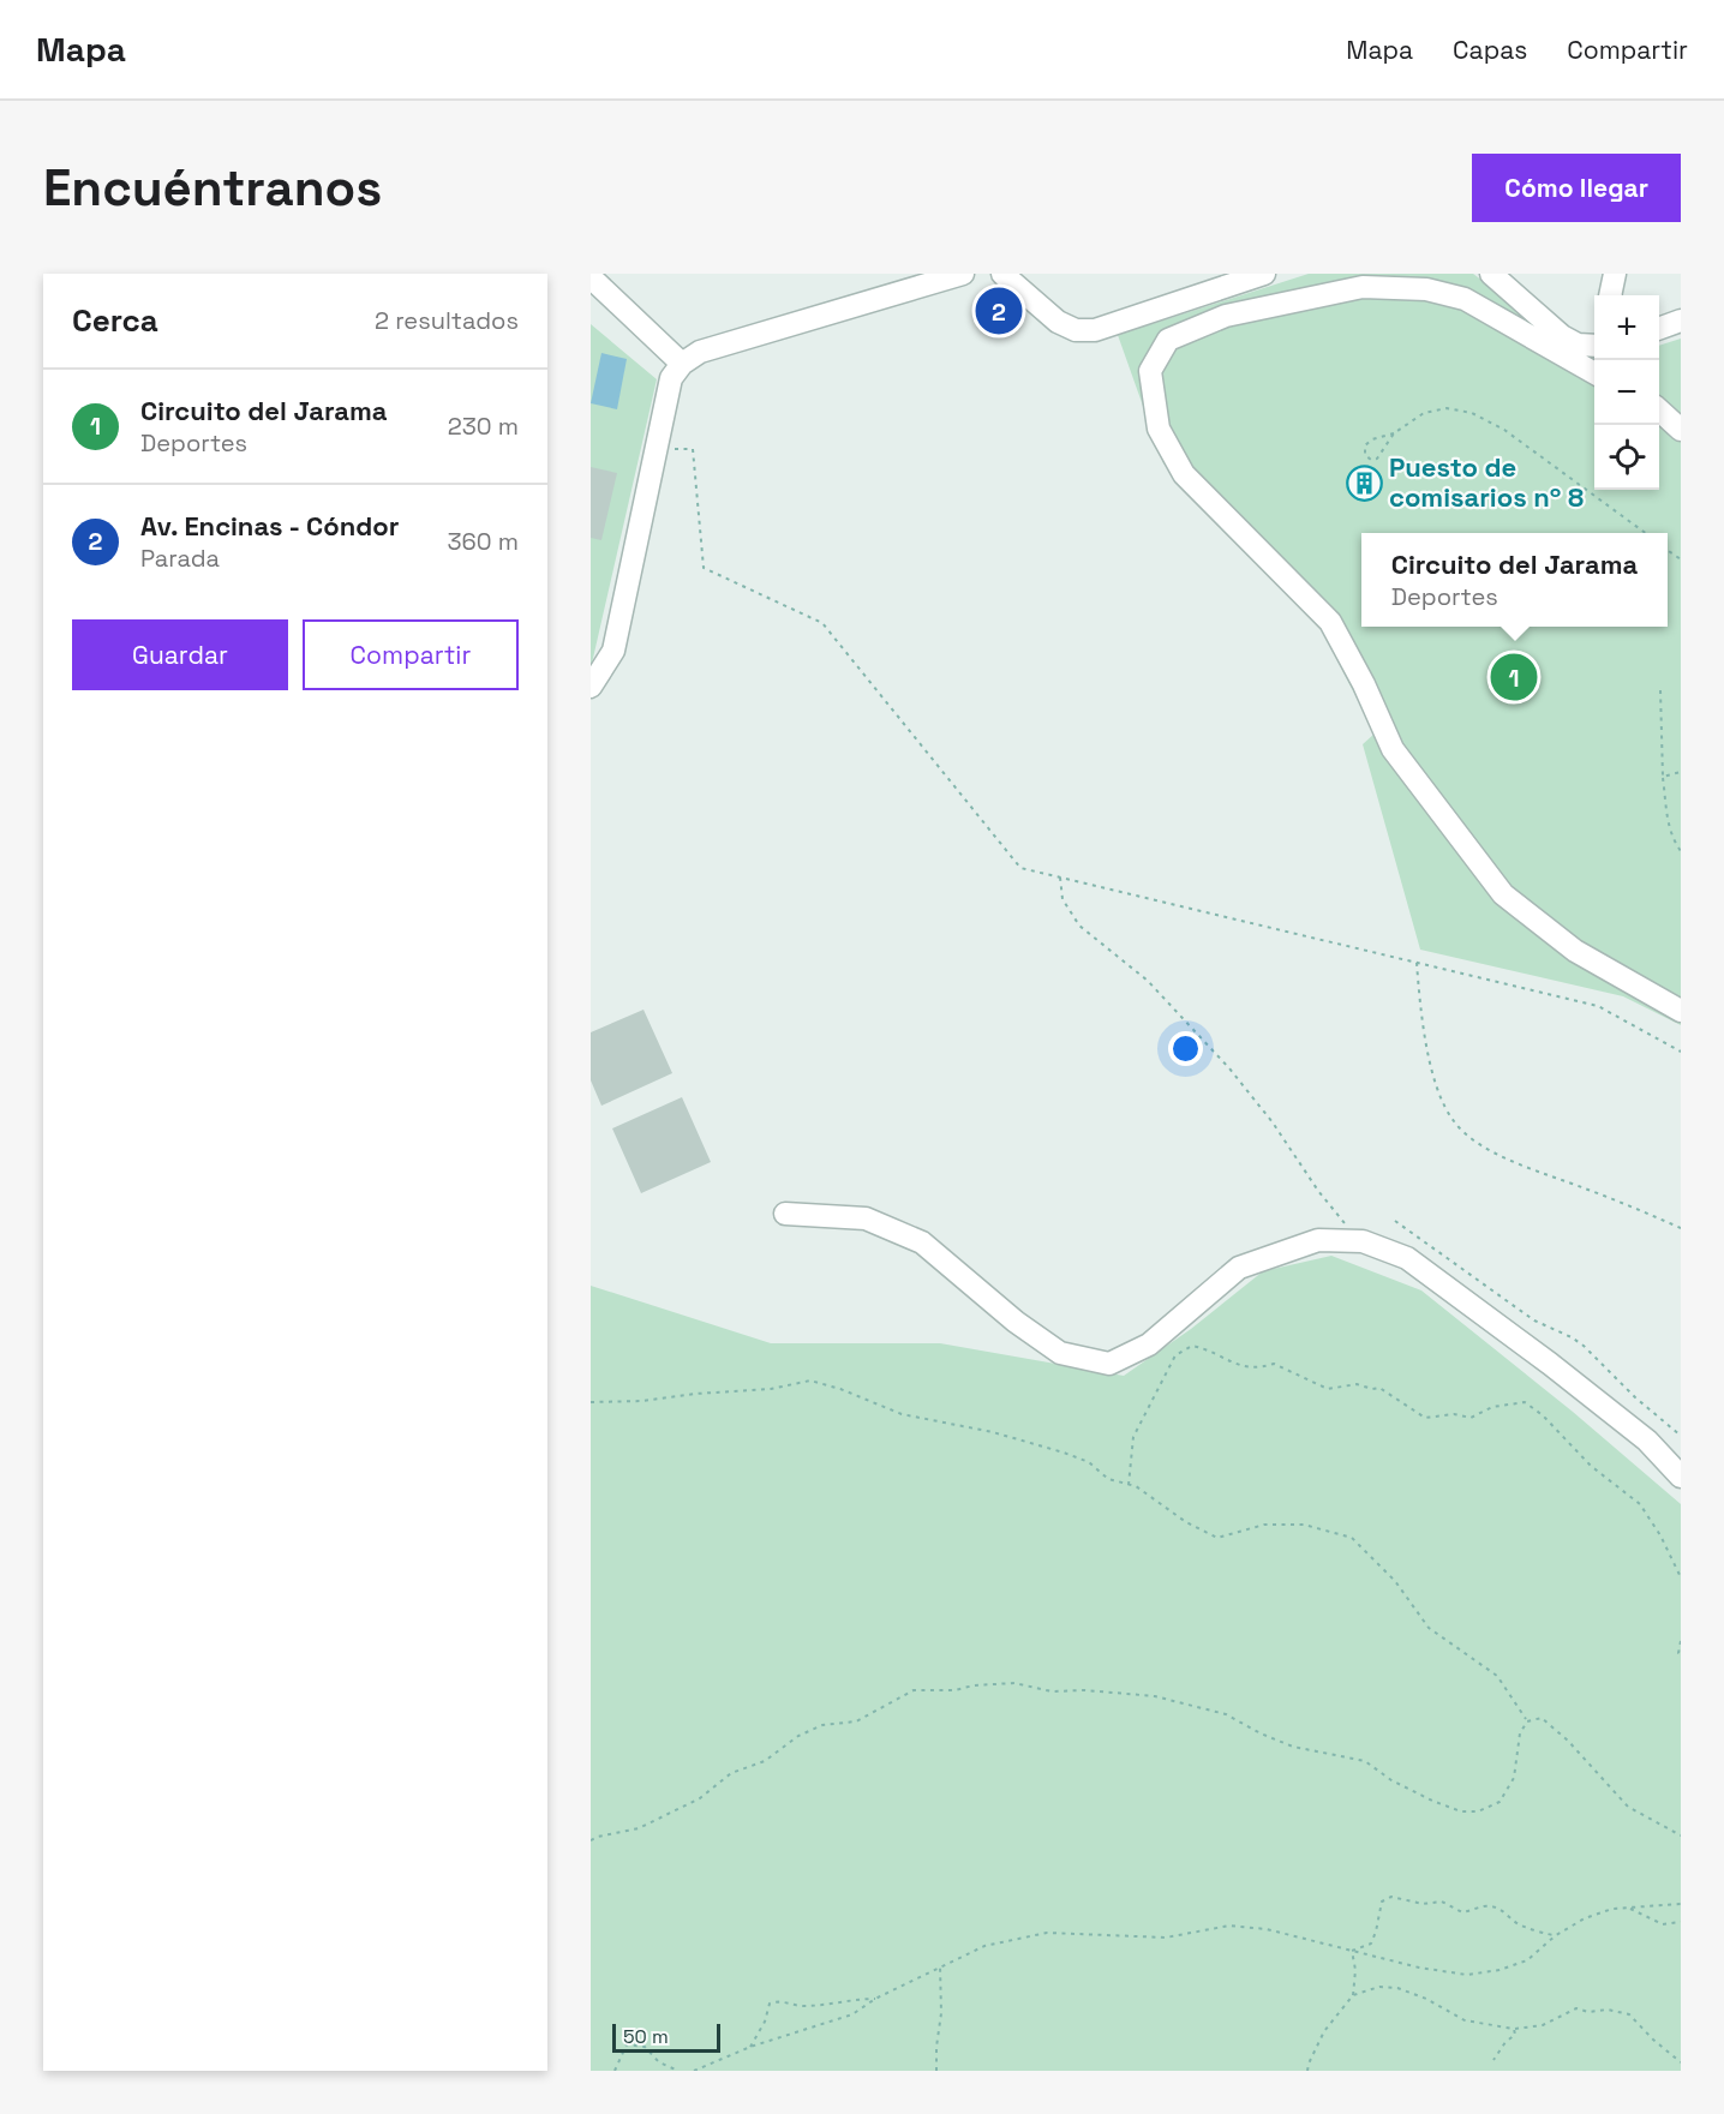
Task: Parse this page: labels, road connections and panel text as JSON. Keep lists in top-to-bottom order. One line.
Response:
{"places":{"building":["Puesto de comisarios nº 8"]},"scale_bar":"50 m","page":{"header":"Mapa","nav":["Mapa","Capas","Compartir"],"buttons":["Cómo llegar",["Guardar","Compartir"]],"title":"Encuéntranos","heading":["Cerca","2 resultados"],"pins":["2","1"],"map_buttons":["+","−"],"list":[{"mark":"1","name":"Circuito del Jarama","note":"Deportes","value":"230 m"},{"mark":"2","name":"Av. Encinas - Cóndor","note":"Parada","value":"360 m"}],"popup":["Circuito del Jarama","Deportes"],"scale":"50 m"}}
